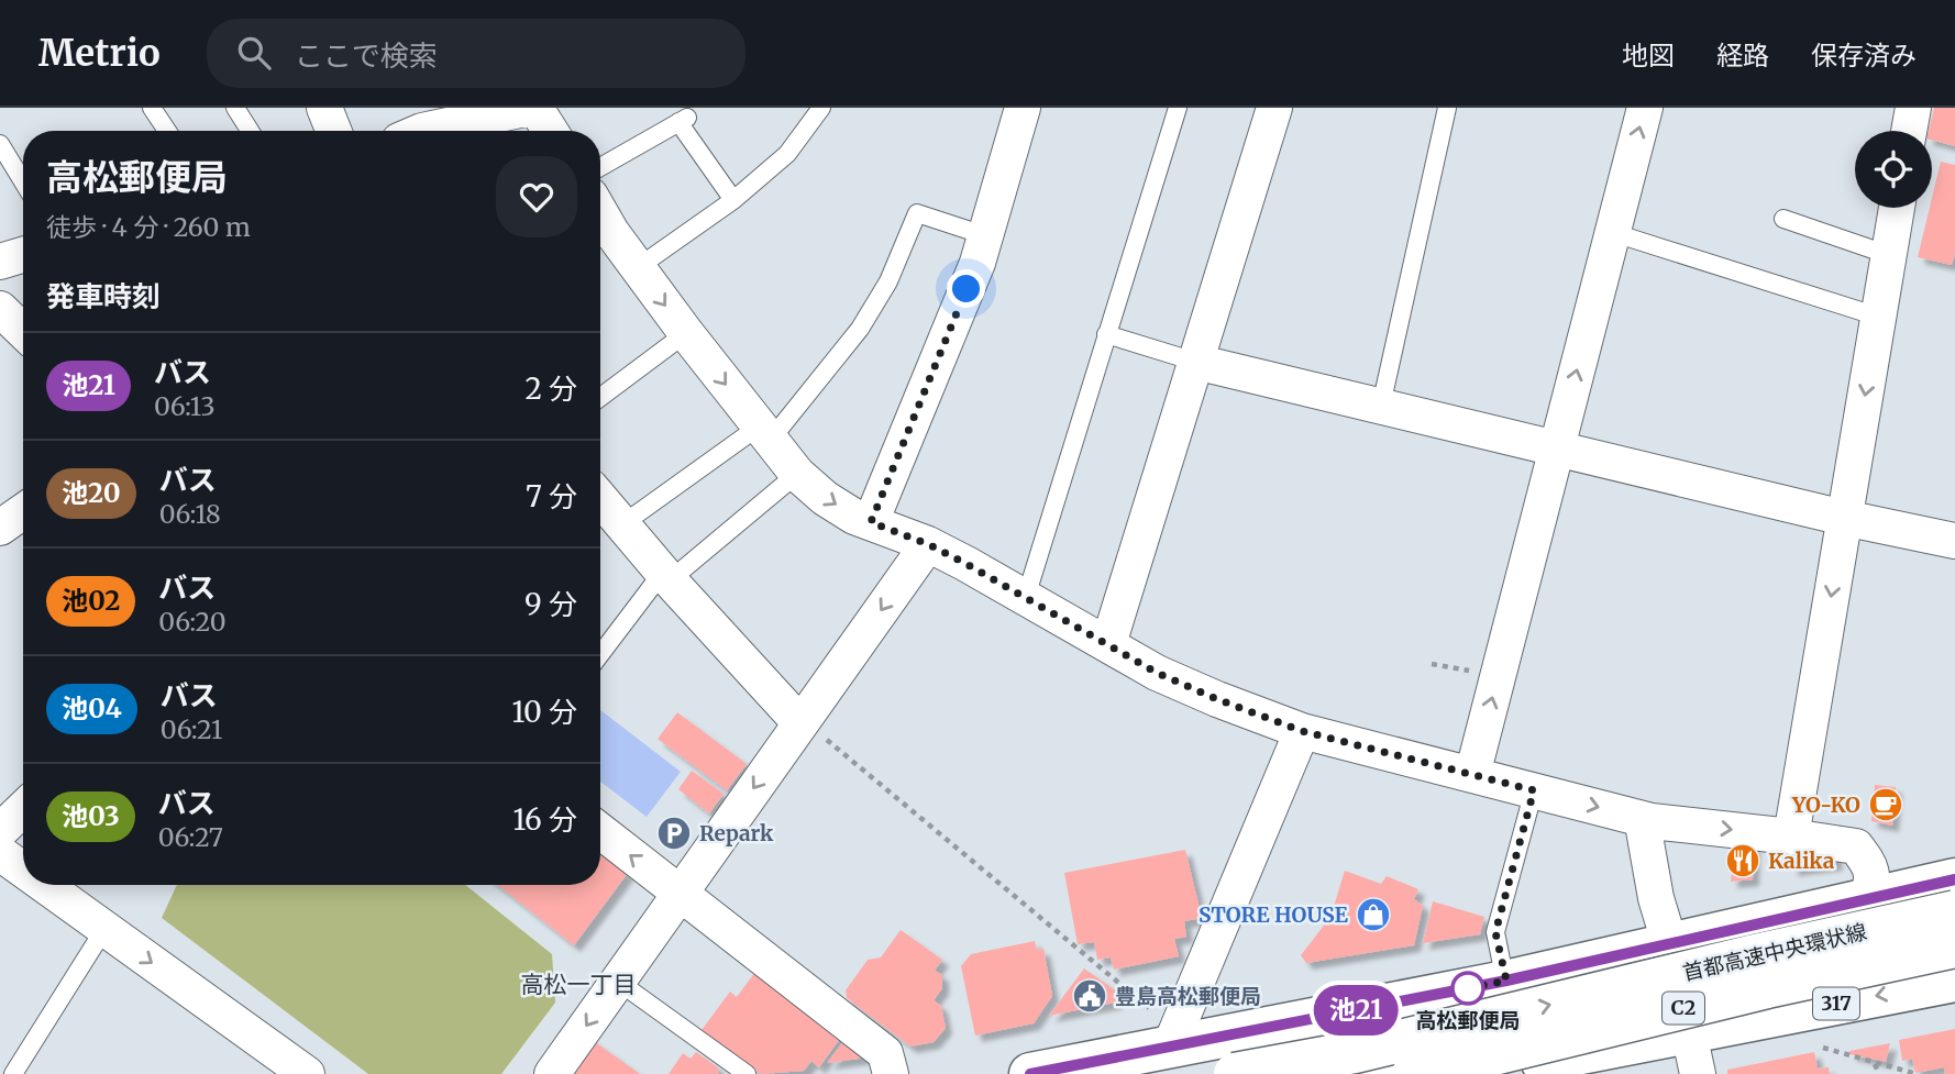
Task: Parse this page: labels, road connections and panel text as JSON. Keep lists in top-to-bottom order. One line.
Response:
{"streets":{"main road":["首都高速中央環状線","317","C2"]},"districts":["高松一丁目"],"places":{"cafe":["YO-KO"],"parking":["Repark"],"restaurant":["Kalika"],"shop":["STORE HOUSE"],"other":["高松郵便局"],"public building":["豊島高松郵便局"]},"lines":["bus line 池21"],"page":{"header":"Metrio","search":"ここで検索","nav":["地図","経路","保存済み"],"on_map":"池21","heading":[["高松郵便局","徒歩 · 4 分 · 260 m"],"発車時刻"],"list":[{"mark":"池21","name":"バス","note":"06:13","value":"2 分"},{"mark":"池20","name":"バス","note":"06:18","value":"7 分"},{"mark":"池02","name":"バス","note":"06:20","value":"9 分"},{"mark":"池04","name":"バス","note":"06:21","value":"10 分"},{"mark":"池03","name":"バス","note":"06:27","value":"16 分"}]}}
